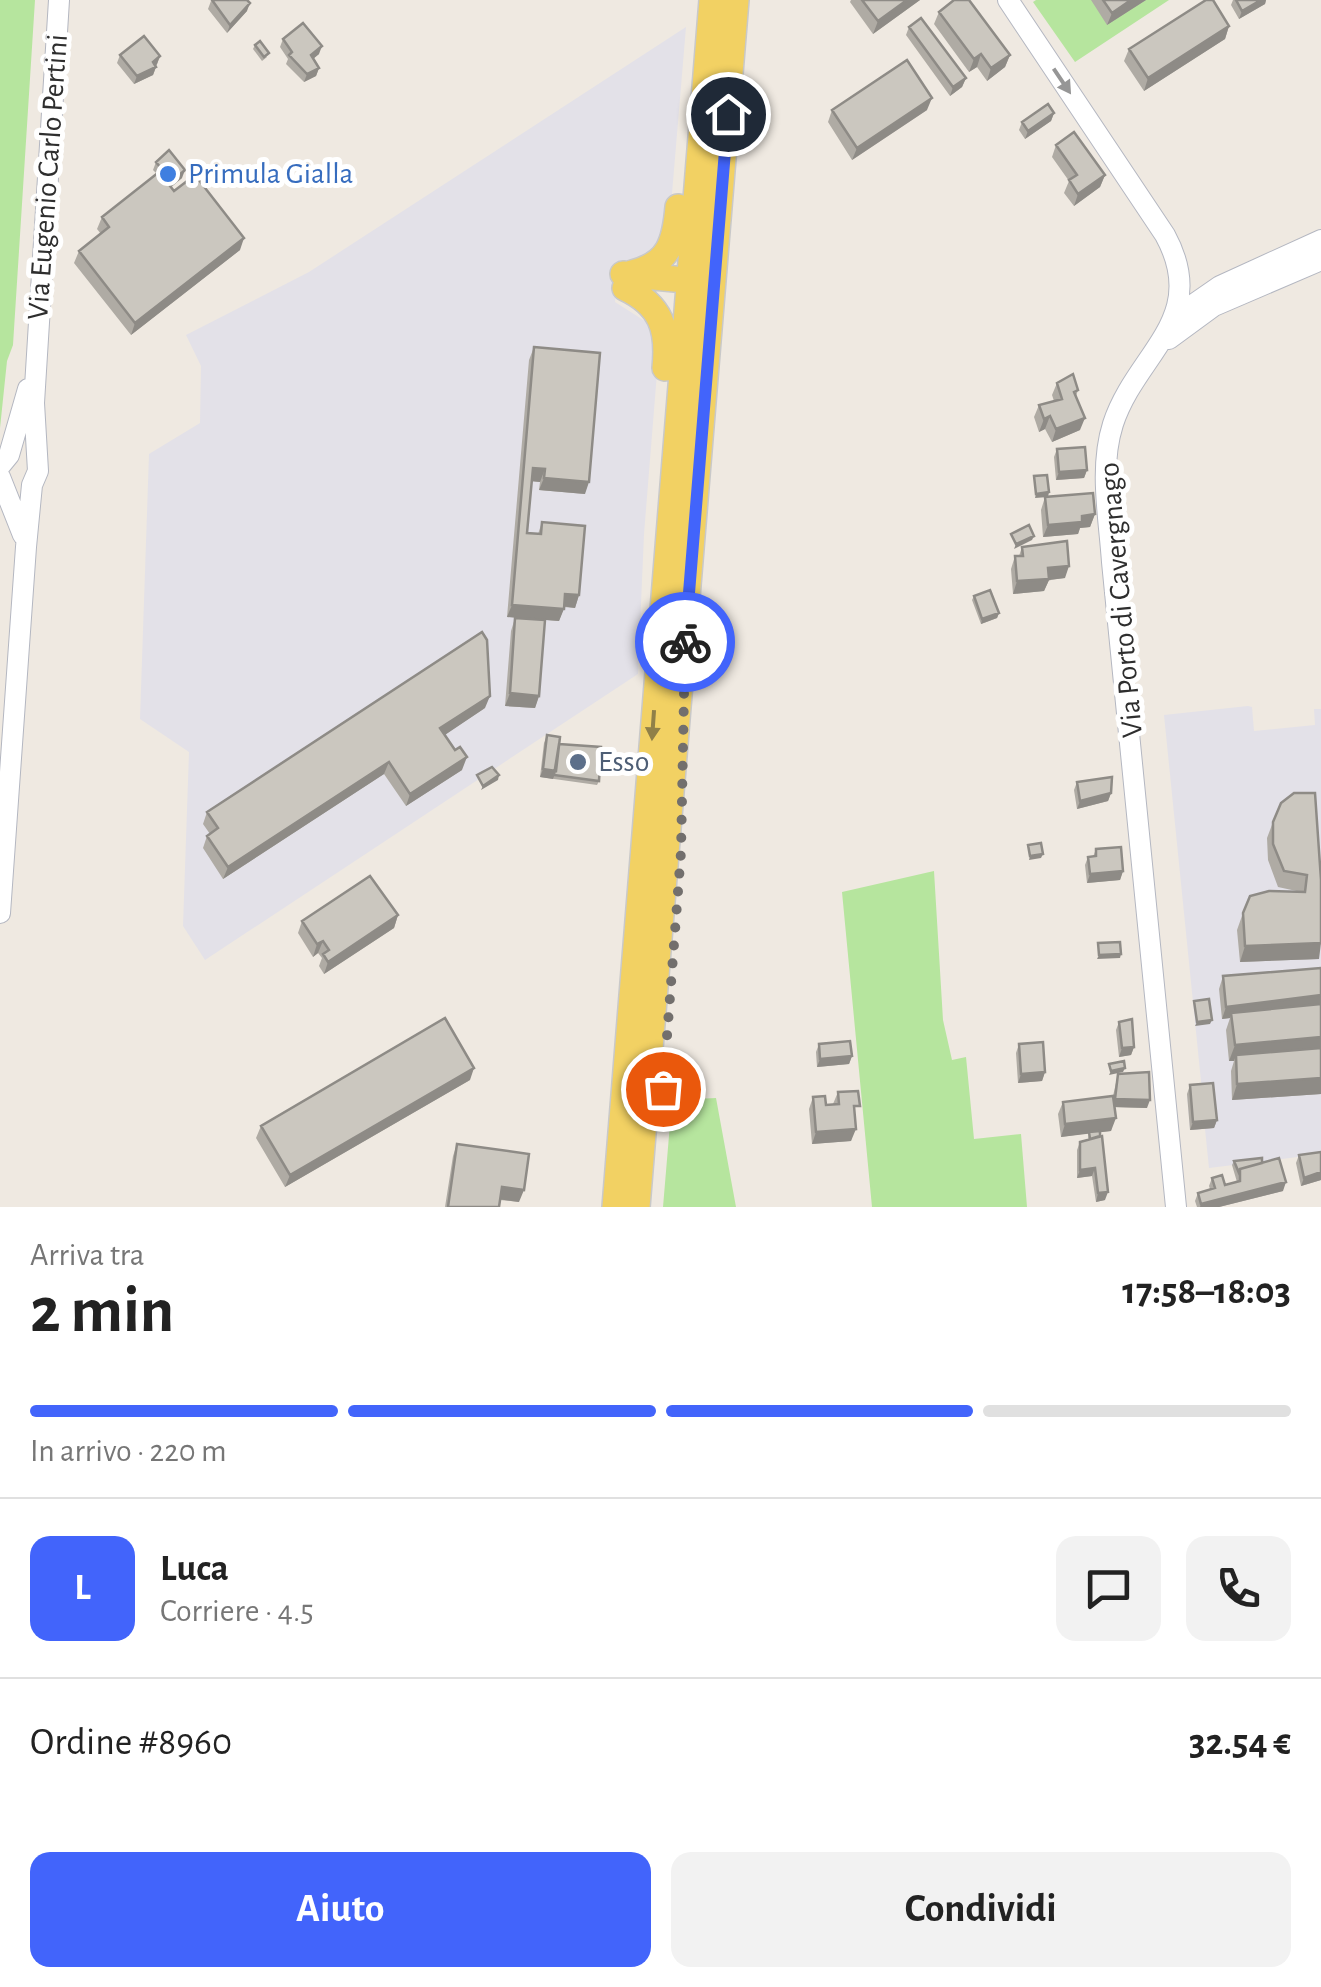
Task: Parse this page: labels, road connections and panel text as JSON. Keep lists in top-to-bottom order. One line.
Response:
{"streets":{"street":["Via Eugenio Carlo Pertini","Via Porto di Cavergnago"]},"places":["Primula Gialla","Esso"],"page":{"heading":["2 min","Arriva tra","17:58–18:03"],"panel":["Luca","Corriere · 4.5","Ordine #8960","32.54 €"],"bar":"In arrivo · 220 m","round":"L","buttons":["Aiuto","Condividi"]}}
